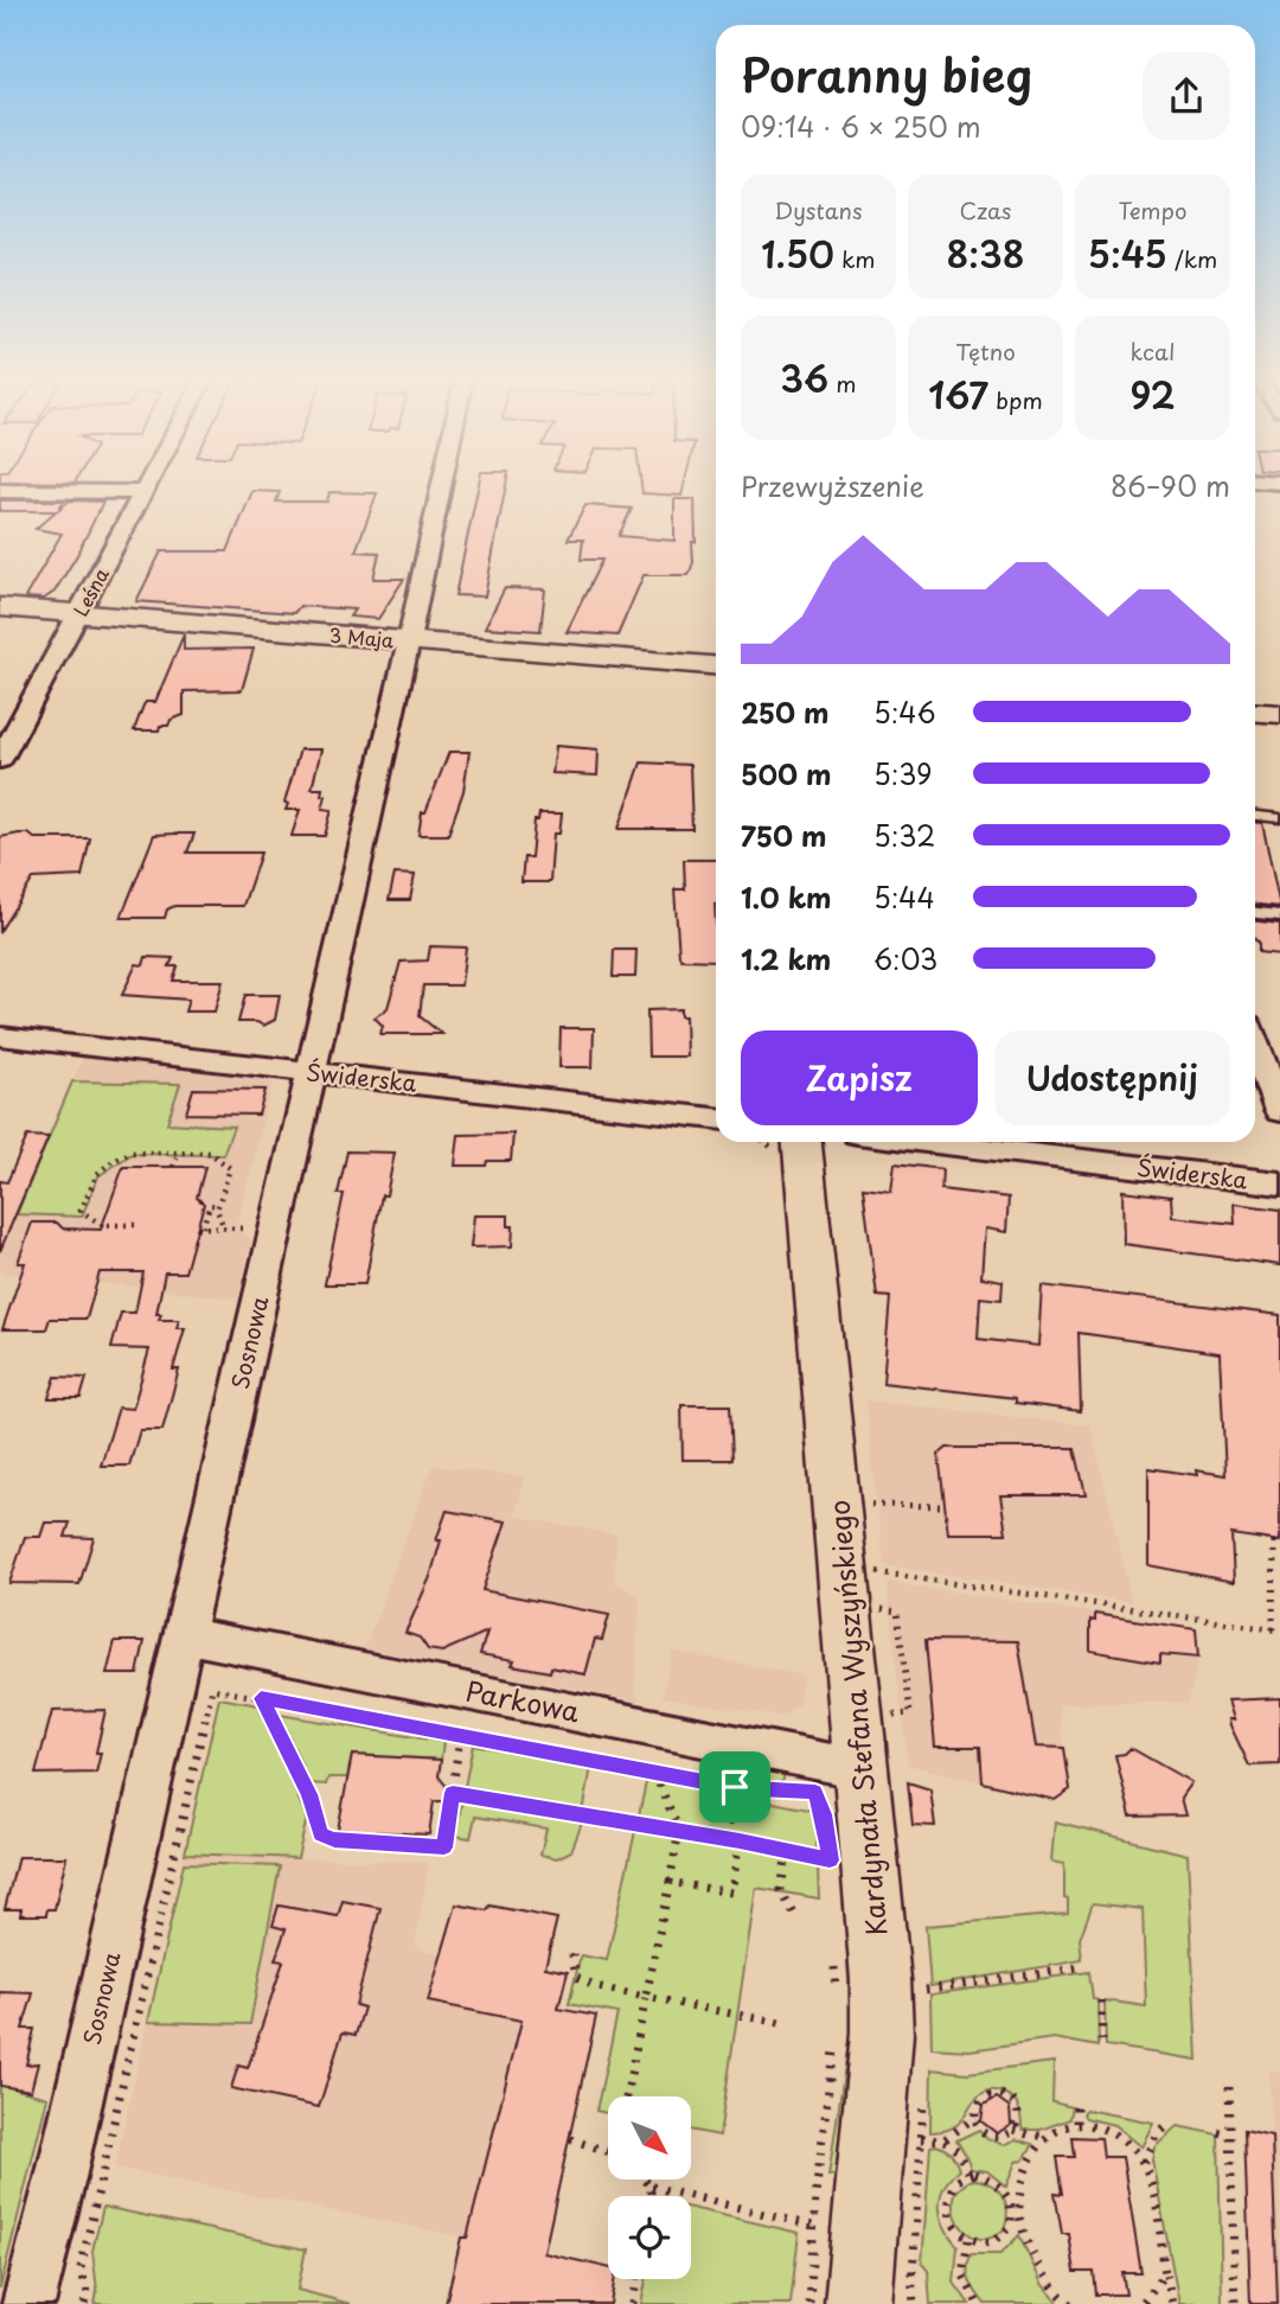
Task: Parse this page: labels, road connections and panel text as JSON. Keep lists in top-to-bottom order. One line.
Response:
{"streets":{"street":["Leśna","3 Maja","Świderska","Sosnowa","Parkowa","Kardynała Stefana Wyszyńskiego"]},"crossings":[["Leśna","3 Maja"],["3 Maja","Sosnowa"],["Świderska","Sosnowa"],["Sosnowa","Parkowa"],["Parkowa","Kardynała Stefana Wyszyńskiego"]],"north":"bottom right","page":{"heading":["Poranny bieg","09:14 · 6 × 250 m"],"stats":[["Dystans","1.50 km"],["Czas","8:38"],["Tempo","5:45 /km"],["36 m"],["Tętno","167 bpm"],["kcal","92"]],"chart":["Przewyższenie","86–90 m"],"list":[{"name":"250 m","note":"5:46"},{"name":"500 m","note":"5:39"},{"name":"750 m","note":"5:32"},{"name":"1.0 km","note":"5:44"},{"name":"1.2 km","note":"6:03"}],"buttons":["Zapisz","Udostępnij"]}}
